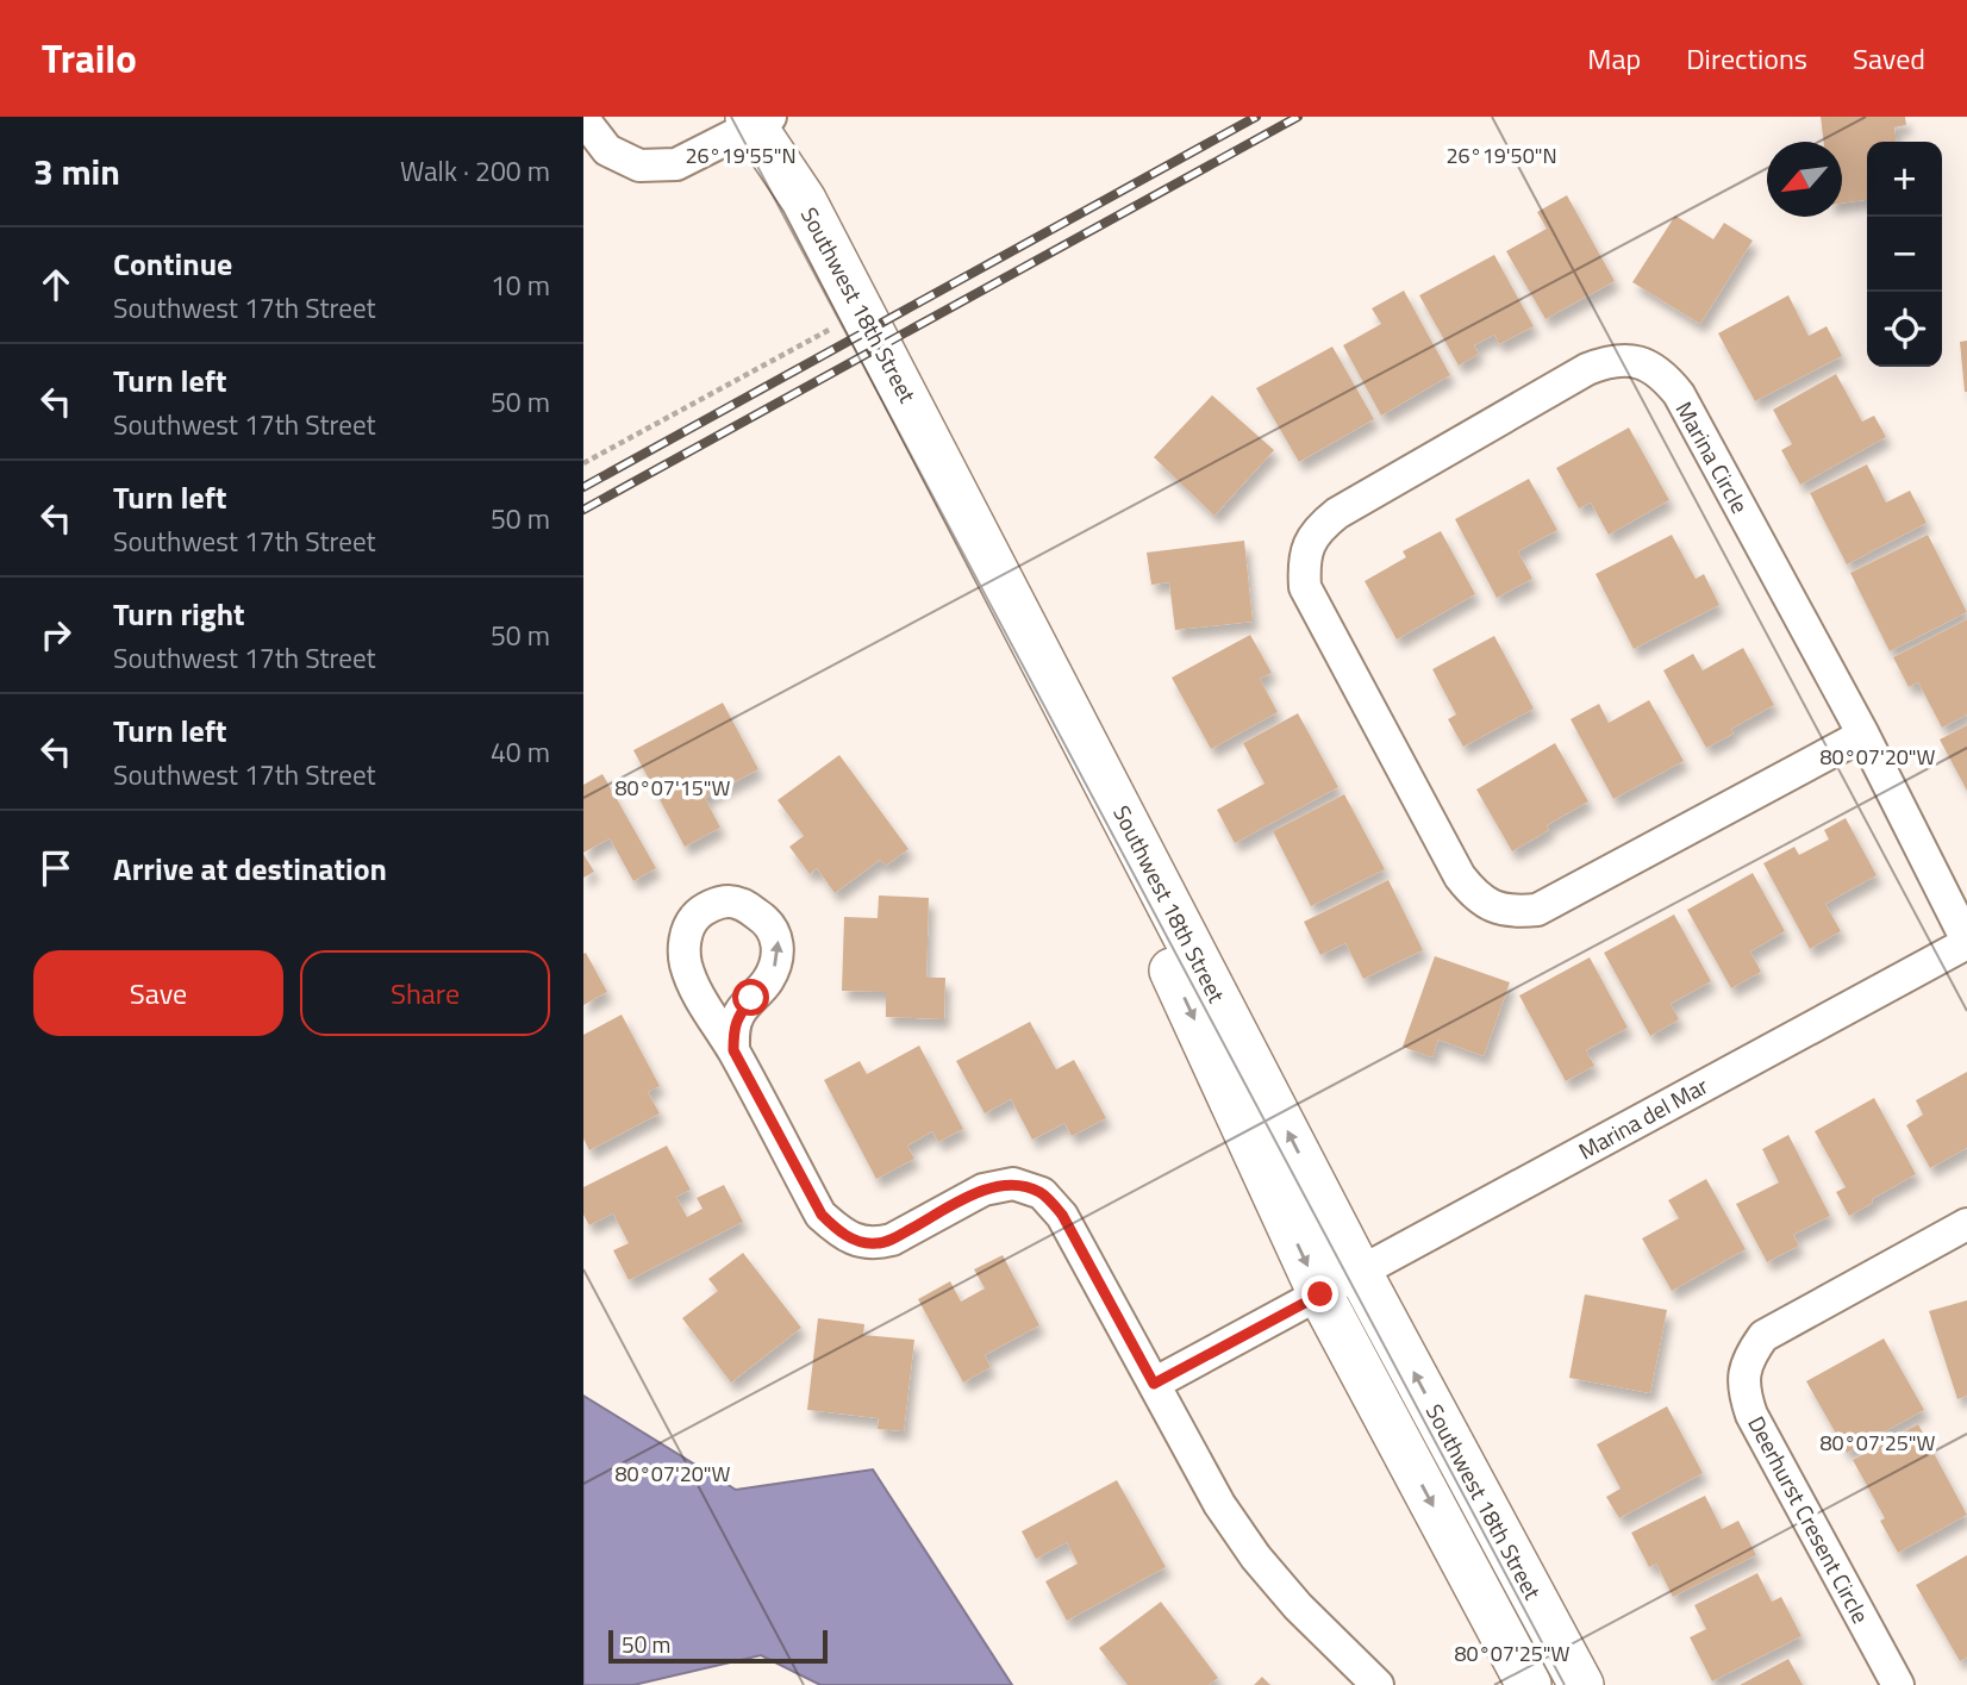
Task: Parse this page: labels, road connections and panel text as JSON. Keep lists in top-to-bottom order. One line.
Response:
{"streets":{"main road":["Southwest 18th Street"],"street":["Marina Circle","Marina del Mar","Deerhurst Cresent Circle"]},"crossings":[["Southwest 18th Street","Marina del Mar"],["Marina Circle","Marina del Mar"]],"scale_bar":"50 m","north":"bottom left","page":{"header":"Trailo","nav":["Map","Directions","Saved"],"heading":["3 min","Walk · 200 m"],"map_buttons":["+","−"],"list":[["Continue","Southwest 17th Street","10 m"],["Turn left","Southwest 17th Street","50 m"],["Turn left","Southwest 17th Street","50 m"],["Turn right","Southwest 17th Street","50 m"],["Turn left","Southwest 17th Street","40 m"],"Arrive at destination"],"buttons":["Save","Share"],"scale":"50 m"},"coordinates":["26°19'55\"N","26°19'50\"N","80°07'20\"W","80°07'15\"W","80°07'25\"W"]}
